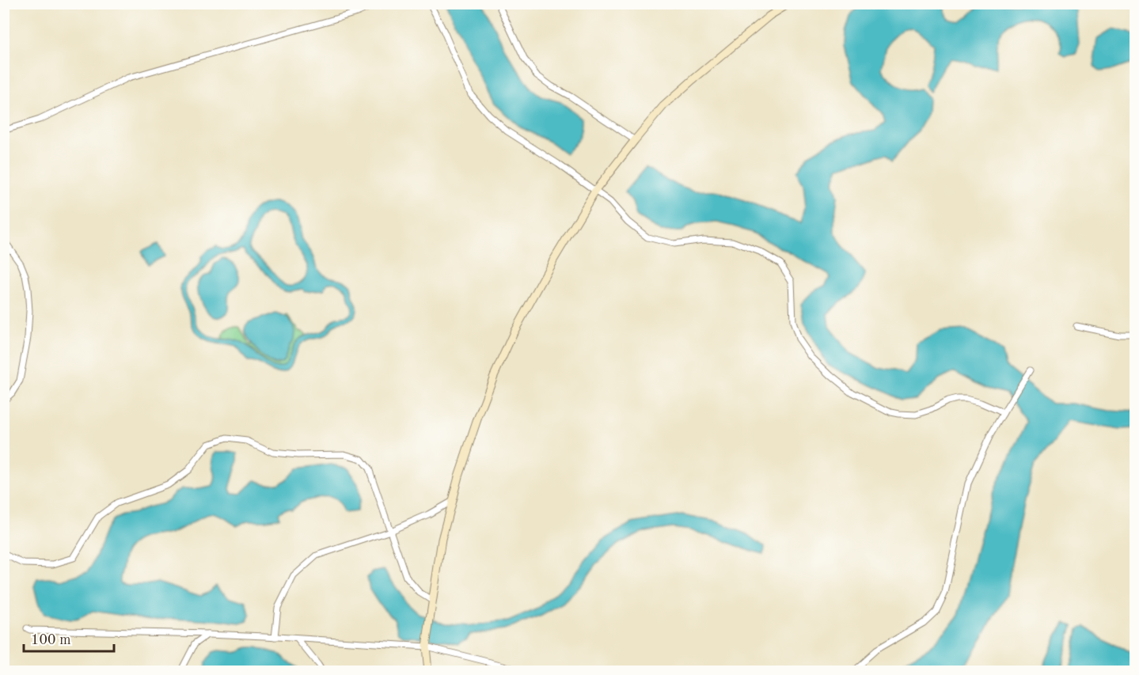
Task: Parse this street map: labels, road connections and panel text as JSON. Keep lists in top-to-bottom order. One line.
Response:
{"scale_bar":"100 m"}
